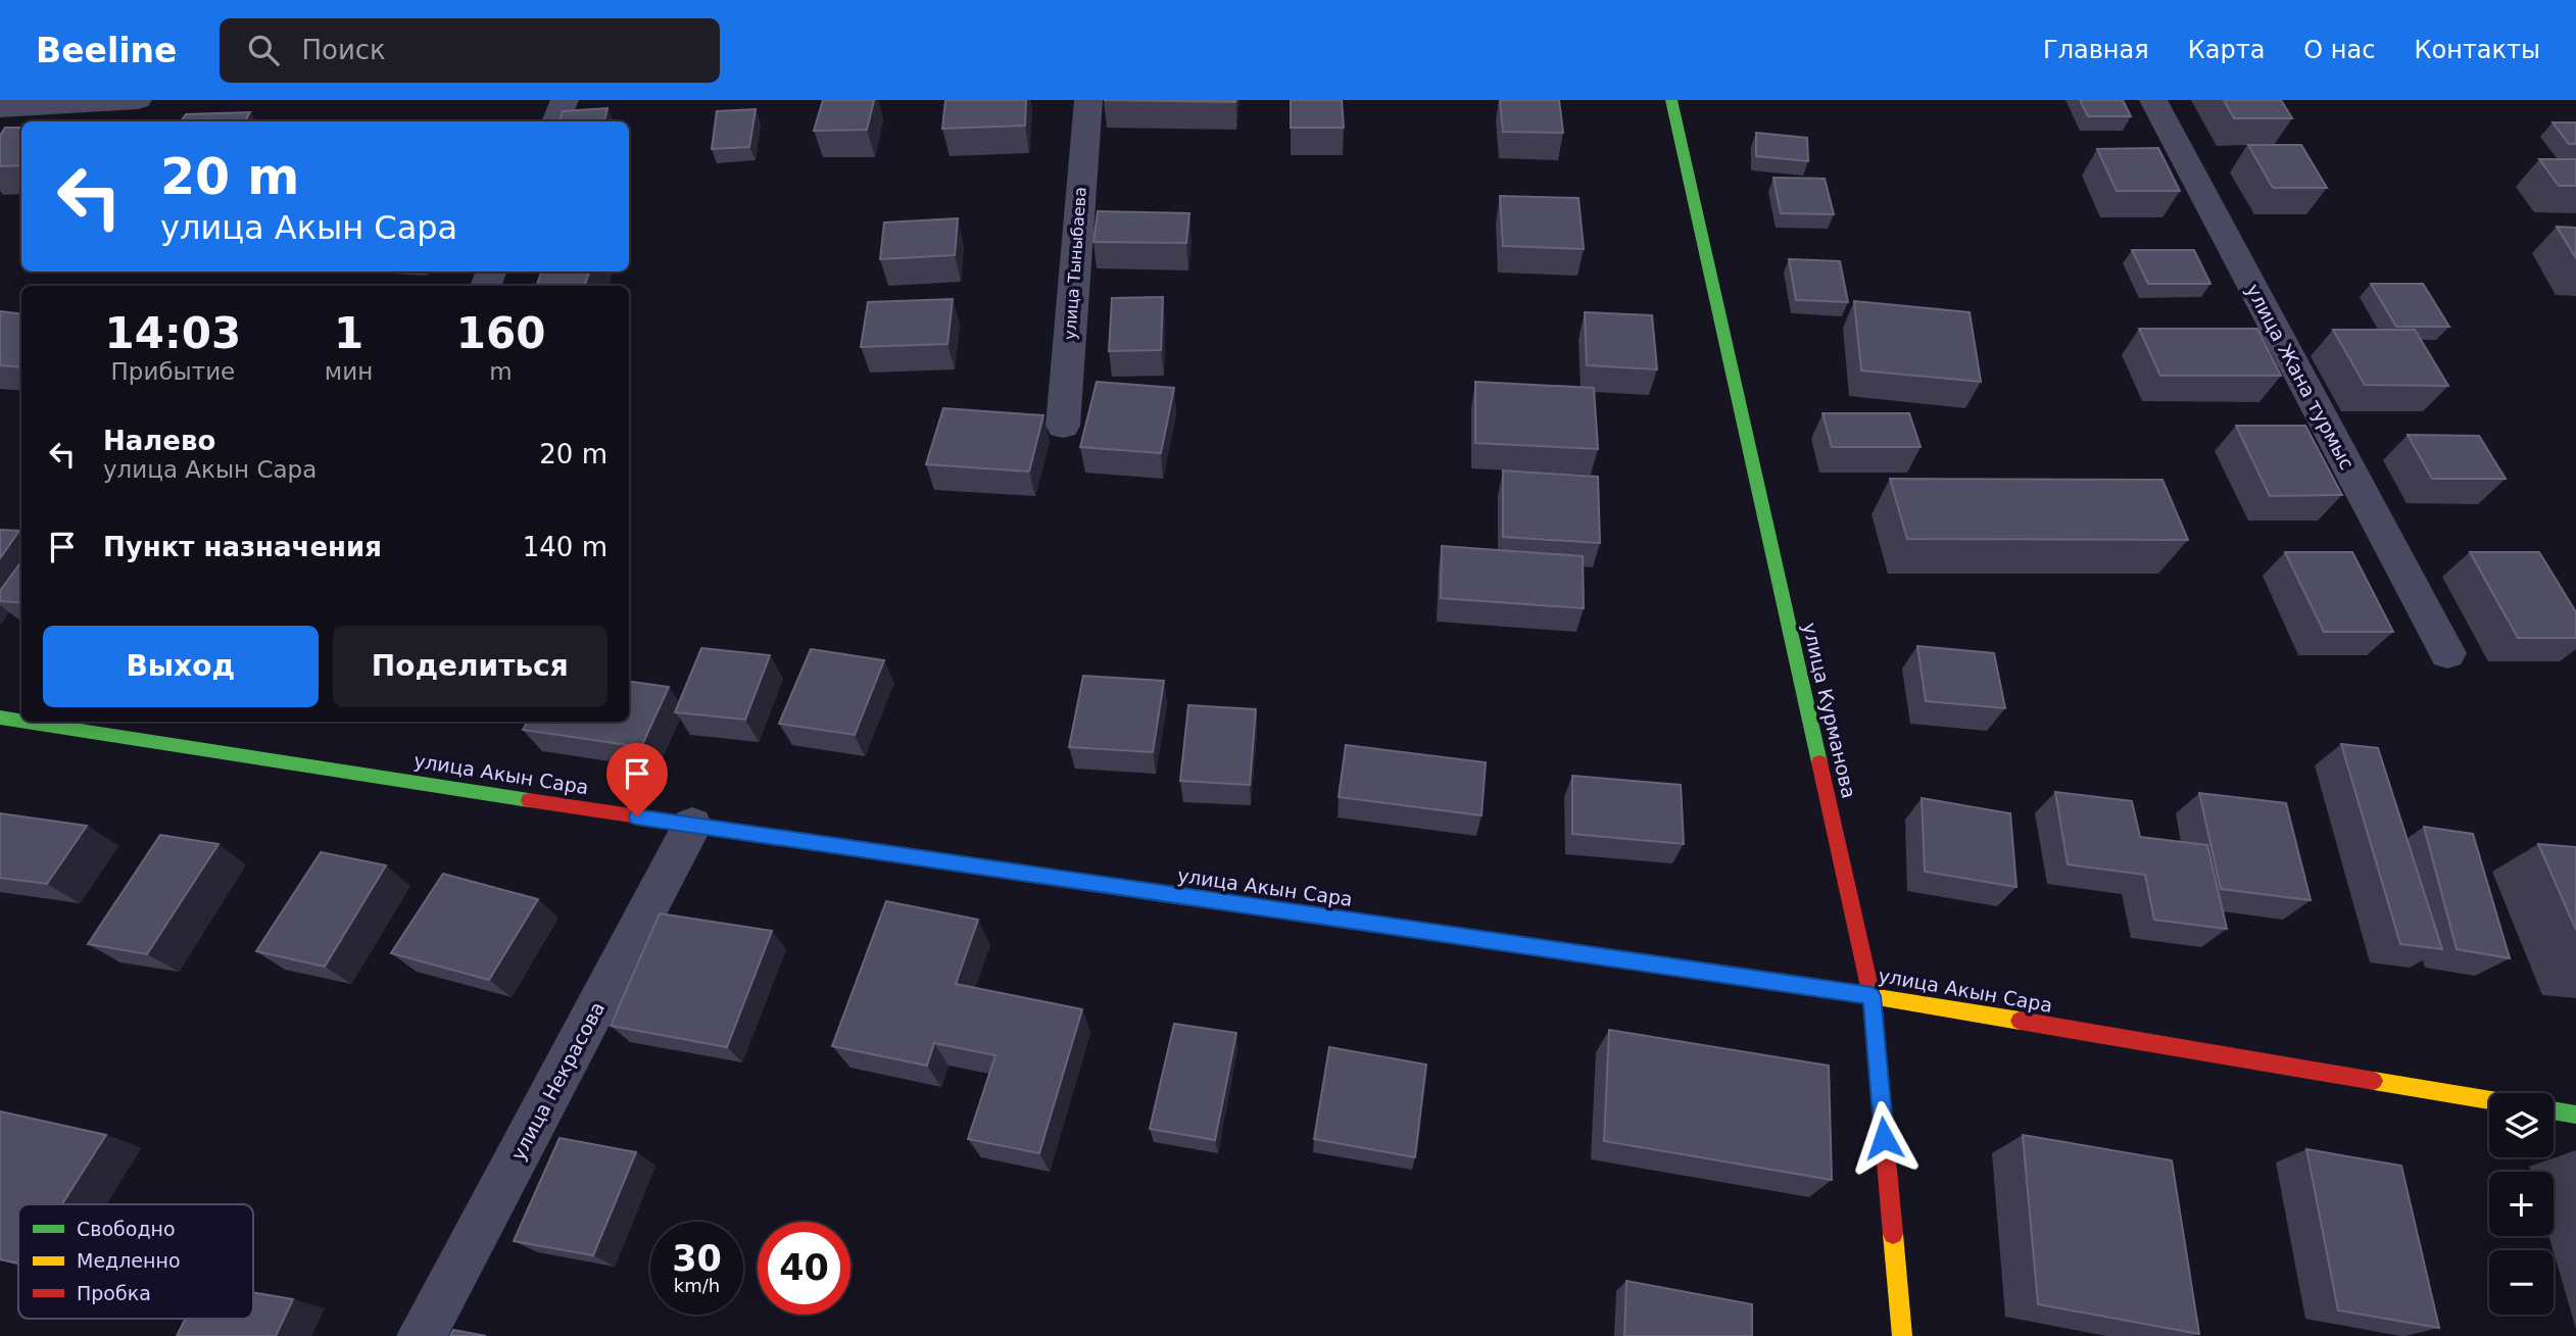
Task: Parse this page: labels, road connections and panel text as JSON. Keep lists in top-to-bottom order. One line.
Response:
{"streets":{"street":["улица Тыныбаева","улица Жана турмыс","улица Курманова","улица Акын Сара","улица Некрасова"]},"crossings":[["улица Курманова","улица Акын Сара"],["улица Акын Сара","улица Некрасова"]],"legend":["Свободно","Медленно","Пробка"],"page":{"header":"Beeline","search":"Поиск","nav":["Главная","Карта","О нас","Контакты"],"turn":["20 m","улица Акын Сара"],"eta":["14:03","Прибытие","1","мин","160","m"],"list":[{"name":"Налево","note":"улица Акын Сара","value":"20 m"},{"name":"Пункт назначения","value":"140 m"}],"buttons":["Выход","Поделиться"],"map_buttons":["+","−"],"speed":"30 km/h","limit":"40"}}
